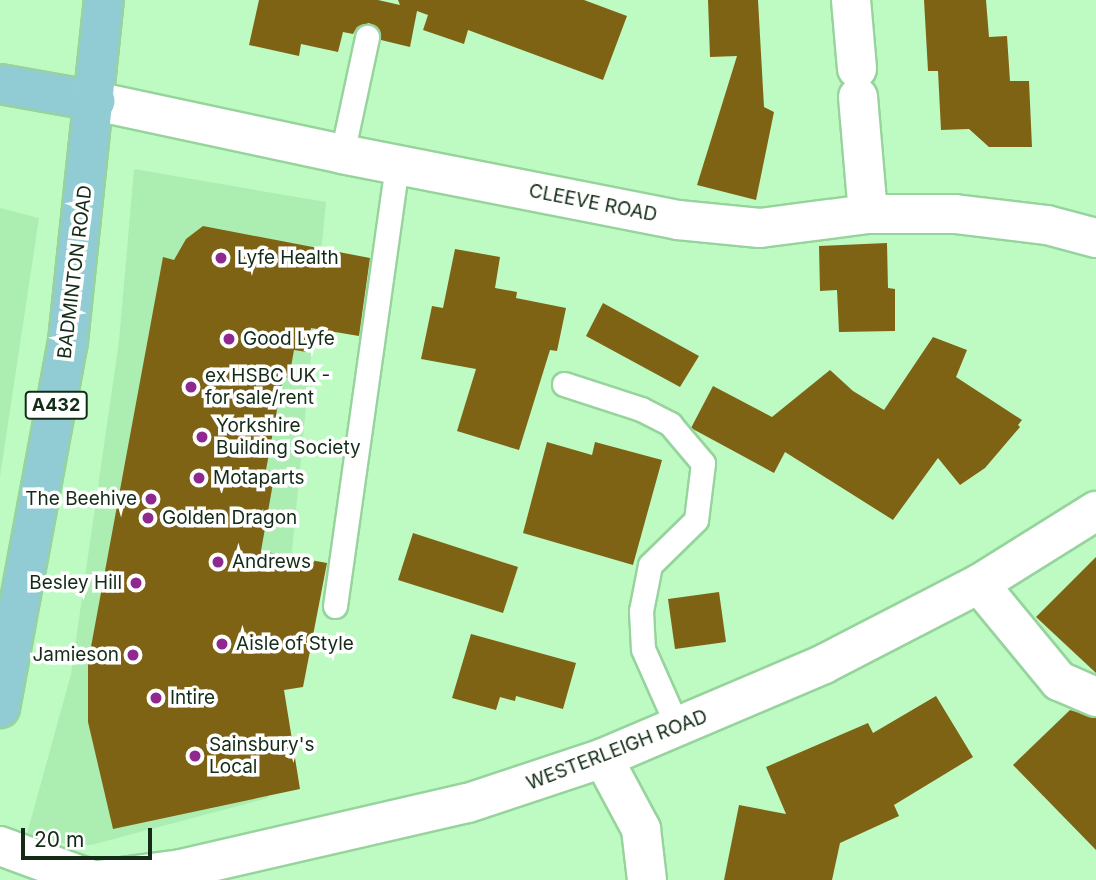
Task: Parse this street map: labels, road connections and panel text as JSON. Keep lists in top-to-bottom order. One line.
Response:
{"streets":{"main road":["BADMINTON ROAD","A432"],"street":["CLEEVE ROAD","WESTERLEIGH ROAD"]},"crossings":[["CLEEVE ROAD","BADMINTON ROAD"]],"places":["Lyfe Health","Good Lyfe","ex HSBC UK - for sale/rent","Yorkshire Building Society","Motaparts","The Beehive","Golden Dragon","Andrews","Besley Hill","Aisle of Style","Jamieson","Intire","Sainsbury's Local"],"scale_bar":"20 m"}
